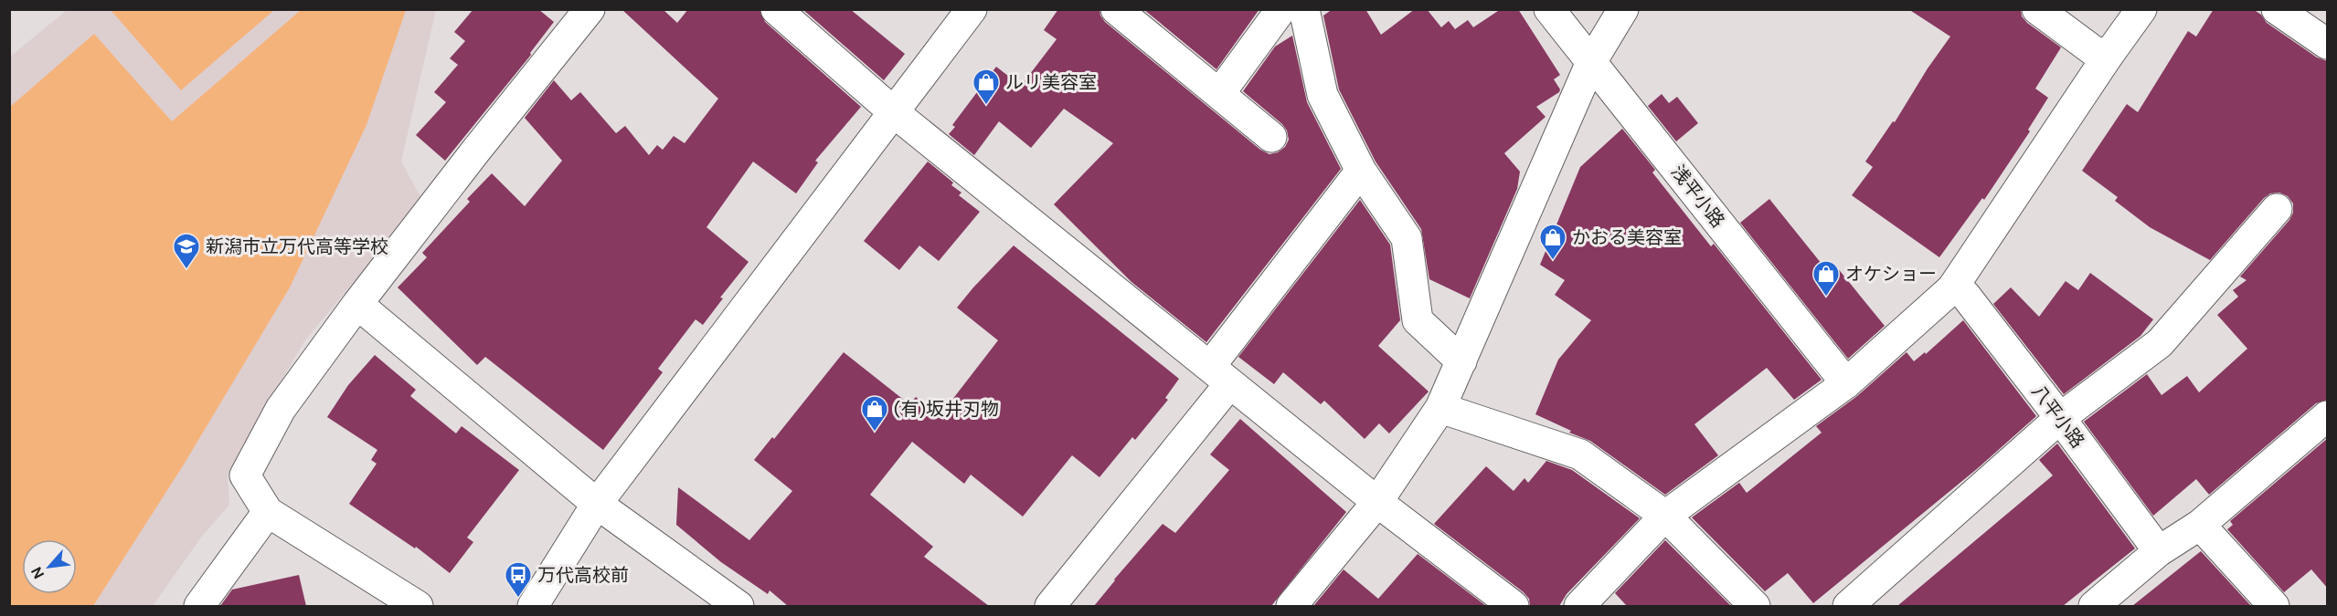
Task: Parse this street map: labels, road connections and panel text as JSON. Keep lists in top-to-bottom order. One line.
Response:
{"streets":{"street":["浅平小路","八平小路"]},"places":{"shop":["ルリ美容室","かおる美容室","オケショー","(有)坂井刃物"],"school or university":["新潟市立万代高等学校"],"bus stop":["万代高校前"]},"north":"bottom left"}
